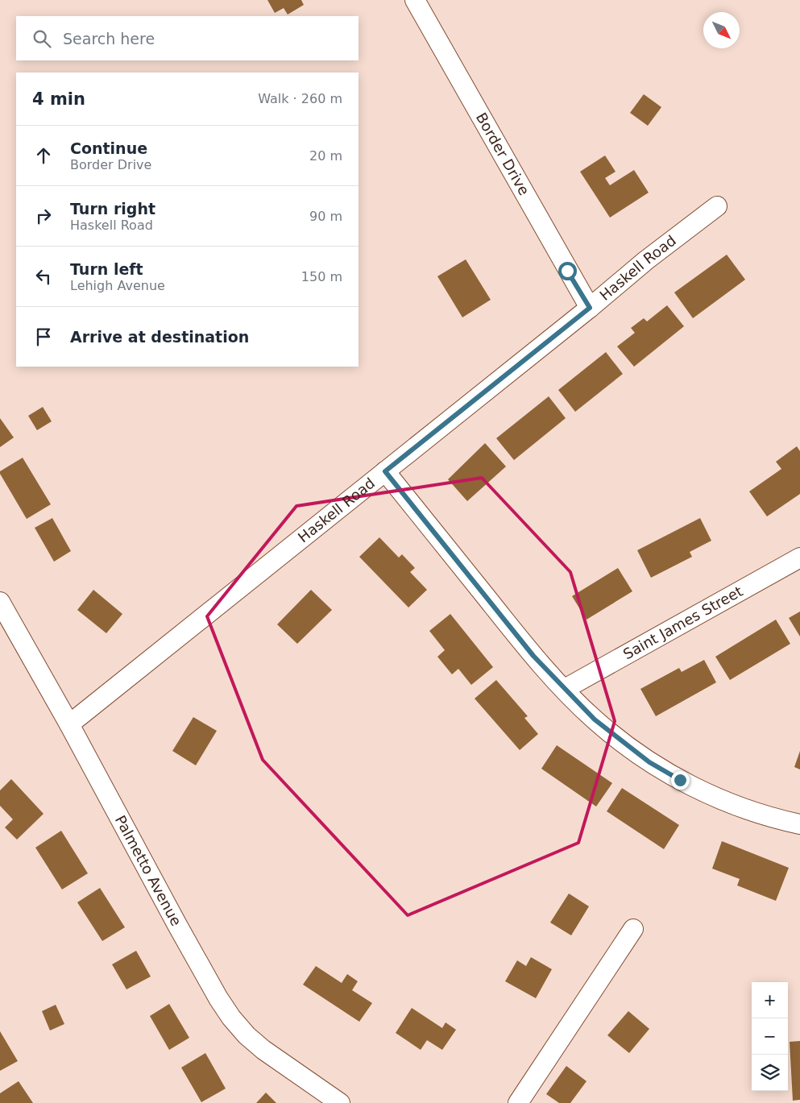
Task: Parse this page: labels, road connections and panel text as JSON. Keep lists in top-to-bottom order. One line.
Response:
{"streets":{"street":["Border Drive","Haskell Road","Saint James Street","Palmetto Avenue"]},"crossings":[["Border Drive","Haskell Road"],["Haskell Road","Palmetto Avenue"]],"north":"bottom right","page":{"search":"Search here","heading":["4 min","Walk · 260 m"],"list":[["Continue","Border Drive","20 m"],["Turn right","Haskell Road","90 m"],["Turn left","Lehigh Avenue","150 m"],"Arrive at destination"],"map_buttons":["+","−"]}}
